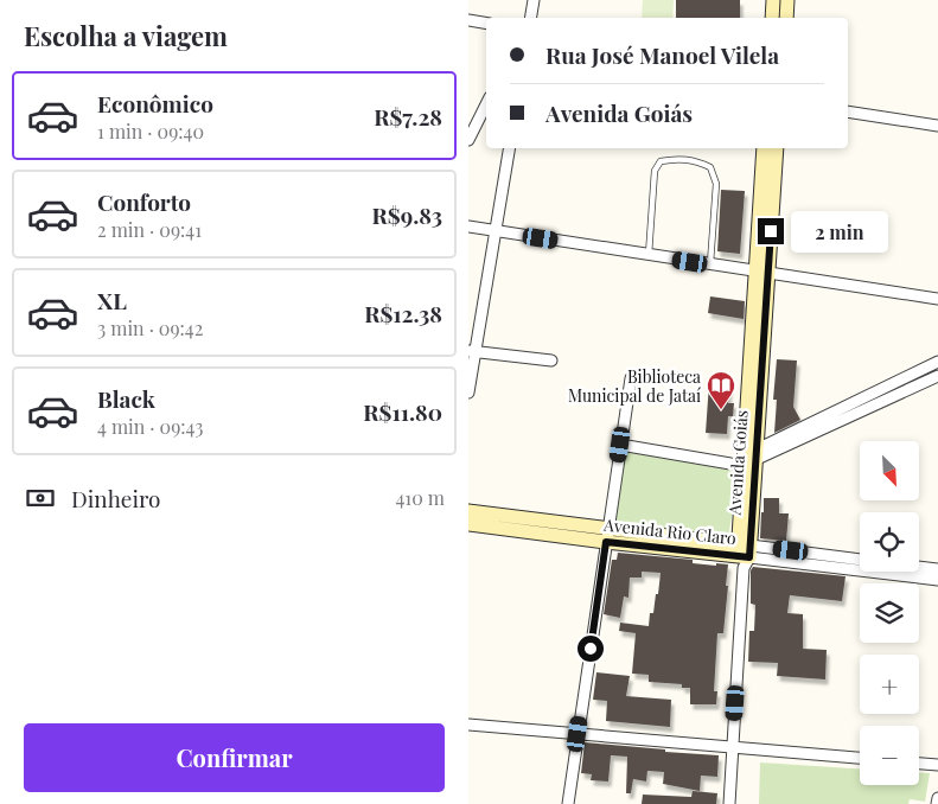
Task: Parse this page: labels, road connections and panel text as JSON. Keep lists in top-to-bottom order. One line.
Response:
{"streets":{"main road":["Avenida Goiás","Avenida Rio Claro"]},"crossings":[["Avenida Goiás","Avenida Rio Claro"]],"places":{"library":["Biblioteca Municipal de Jataí"]},"north":"bottom right","page":{"heading":"Escolha a viagem","banner":["Rua José Manoel Vilela","Avenida Goiás"],"list":[{"name":"Econômico","note":"1 min · 09:40","value":"R$7.28"},{"name":"Conforto","note":"2 min · 09:41","value":"R$9.83"},{"name":"XL","note":"3 min · 09:42","value":"R$12.38"},{"name":"Black","note":"4 min · 09:43","value":"R$11.80"}],"bubble":"2 min","map_buttons":["+","−"],"pay":["Dinheiro","410 m"],"buttons":"Confirmar"}}
